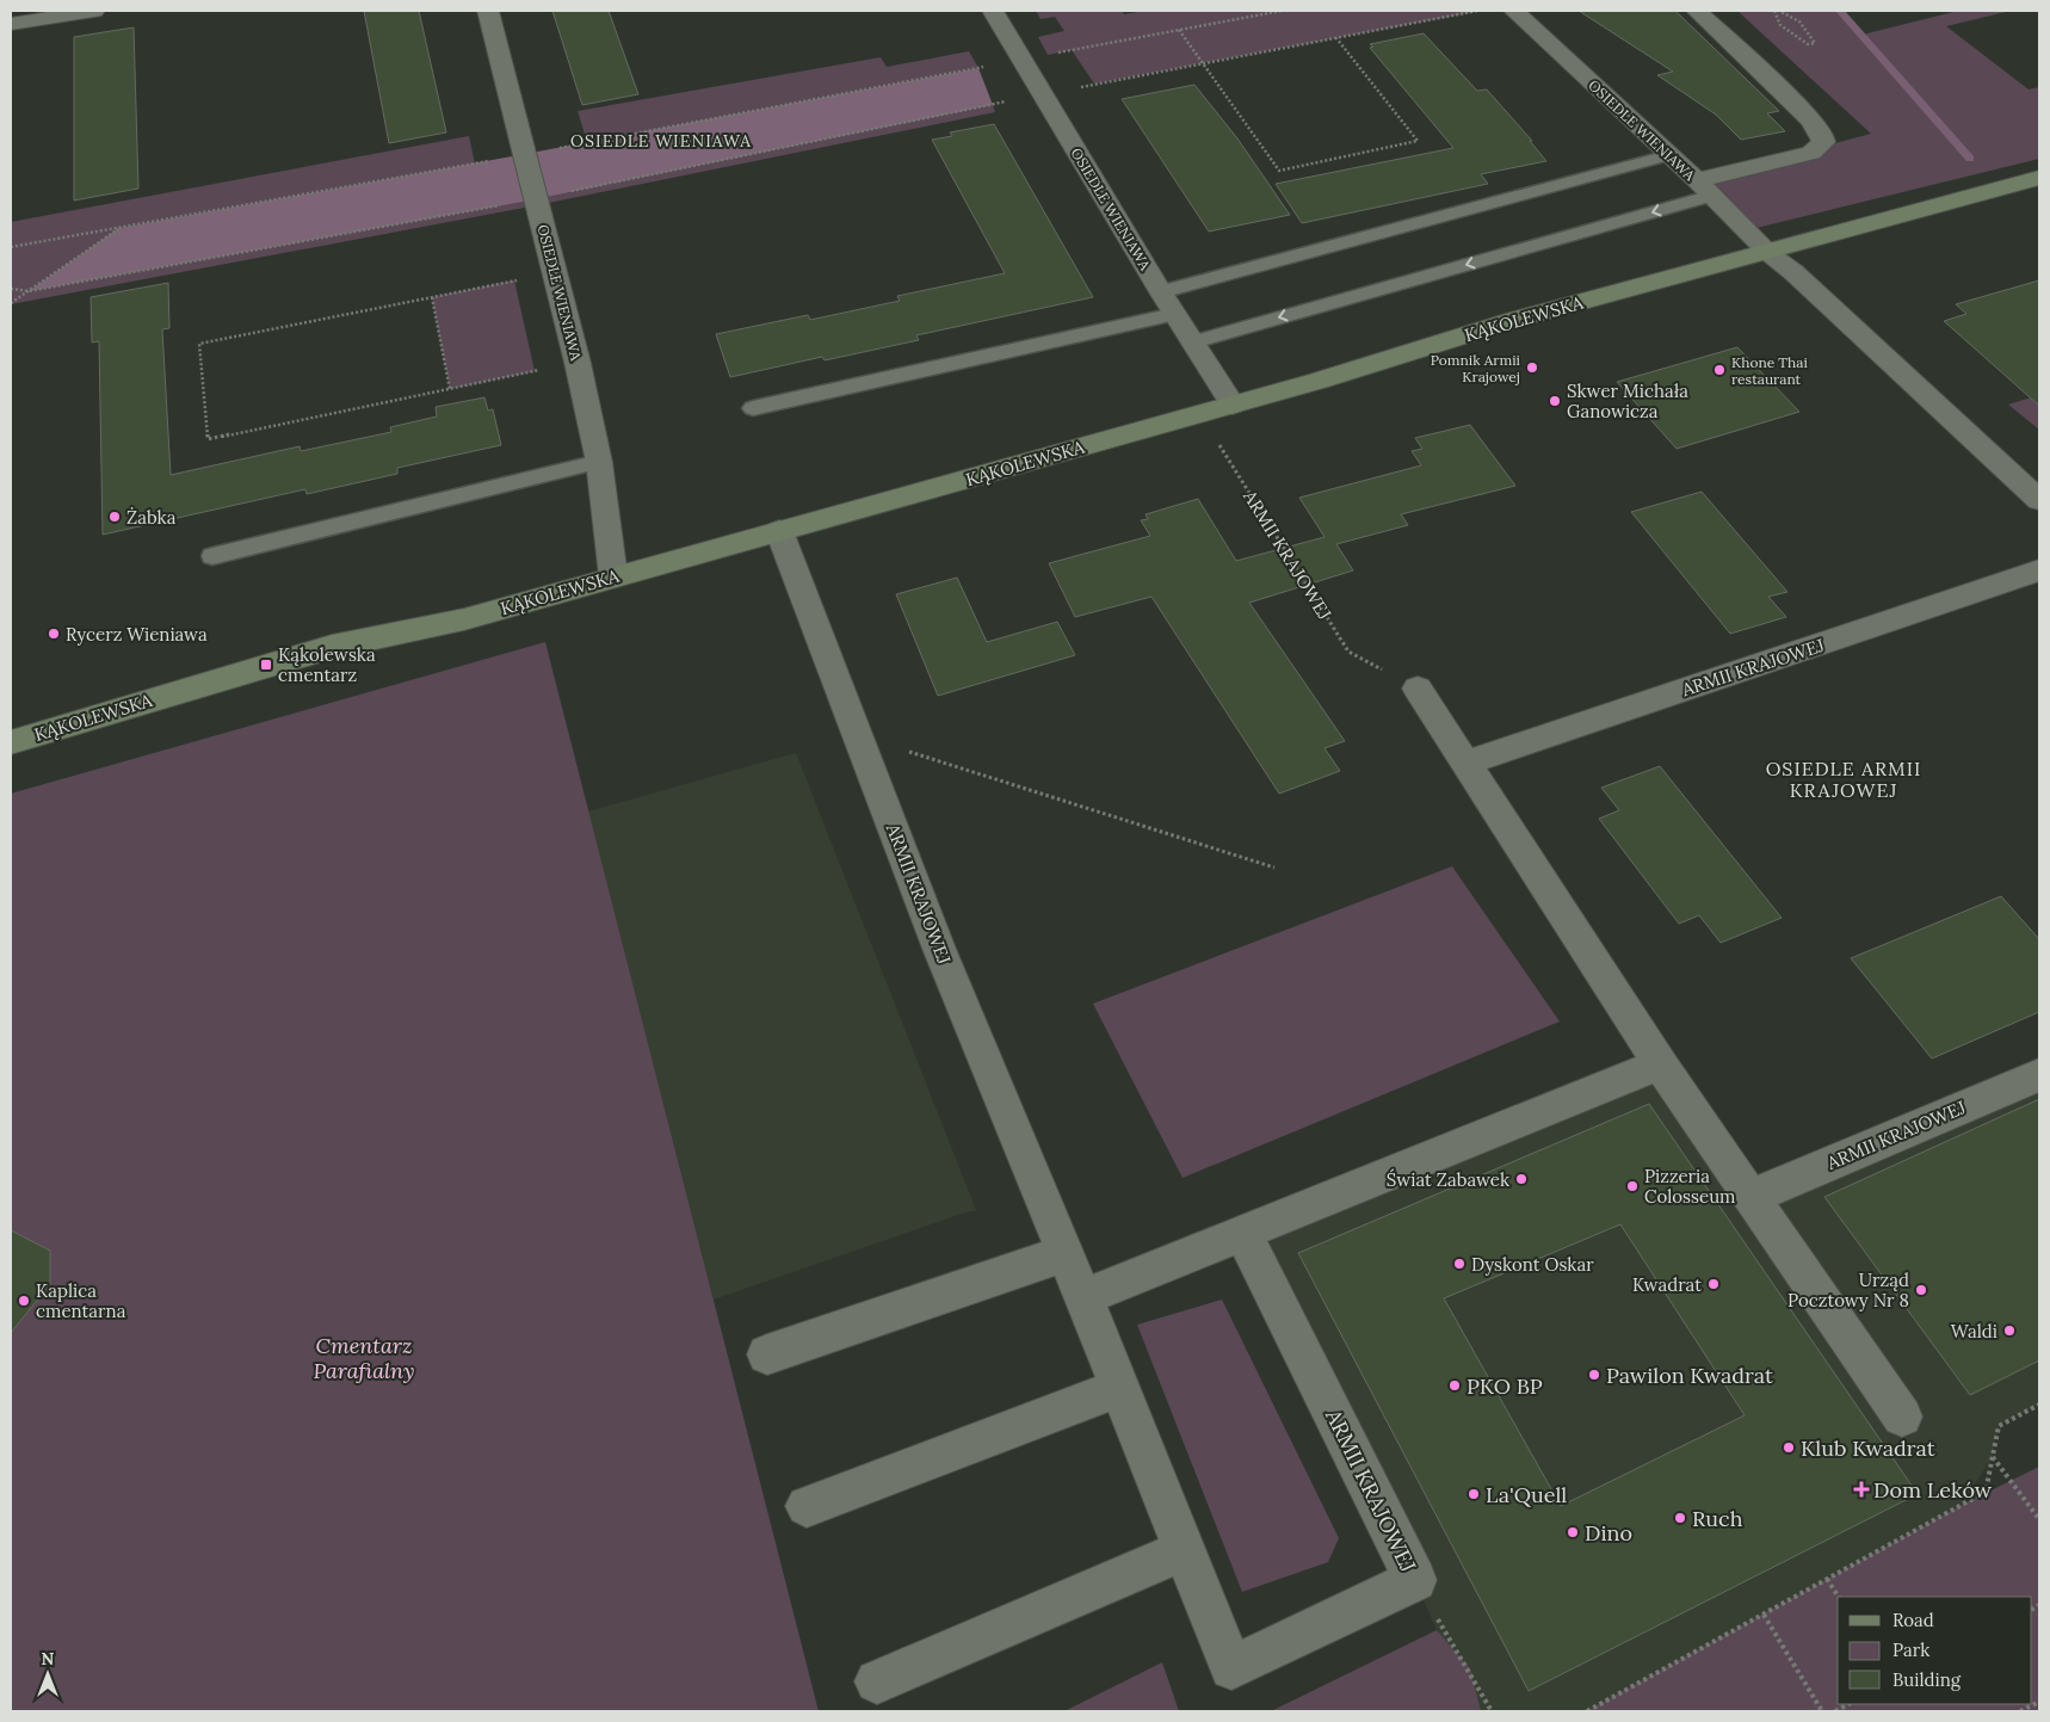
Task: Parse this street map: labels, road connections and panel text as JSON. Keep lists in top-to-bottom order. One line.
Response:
{"streets":{"street":["OSIEDLE WIENIAWA","KĄKOLEWSKA","ARMII KRAJOWEJ"]},"crossings":[["OSIEDLE WIENIAWA","KĄKOLEWSKA"],["KĄKOLEWSKA","ARMII KRAJOWEJ"]],"districts":["OSIEDLE WIENIAWA","OSIEDLE ARMII KRAJOWEJ"],"parks":["Cmentarz Parafialny"],"places":{"other":["Pomnik Armii Krajowej","Khone Thai restaurant","Skwer Michała Ganowicza","Żabka","Rycerz Wieniawa","Świat Zabawek","Pizzeria Colosseum","Dyskont Oskar","Kwadrat","Urząd Pocztowy Nr 8","Kaplica cmentarna","Waldi","Pawilon Kwadrat","PKO BP","Klub Kwadrat","La'Quell","Ruch","Dino"],"transit":["Kąkolewska cmentarz"],"health":["Dom Leków"]},"legend":["Road","Park","Building"],"north":"top"}
